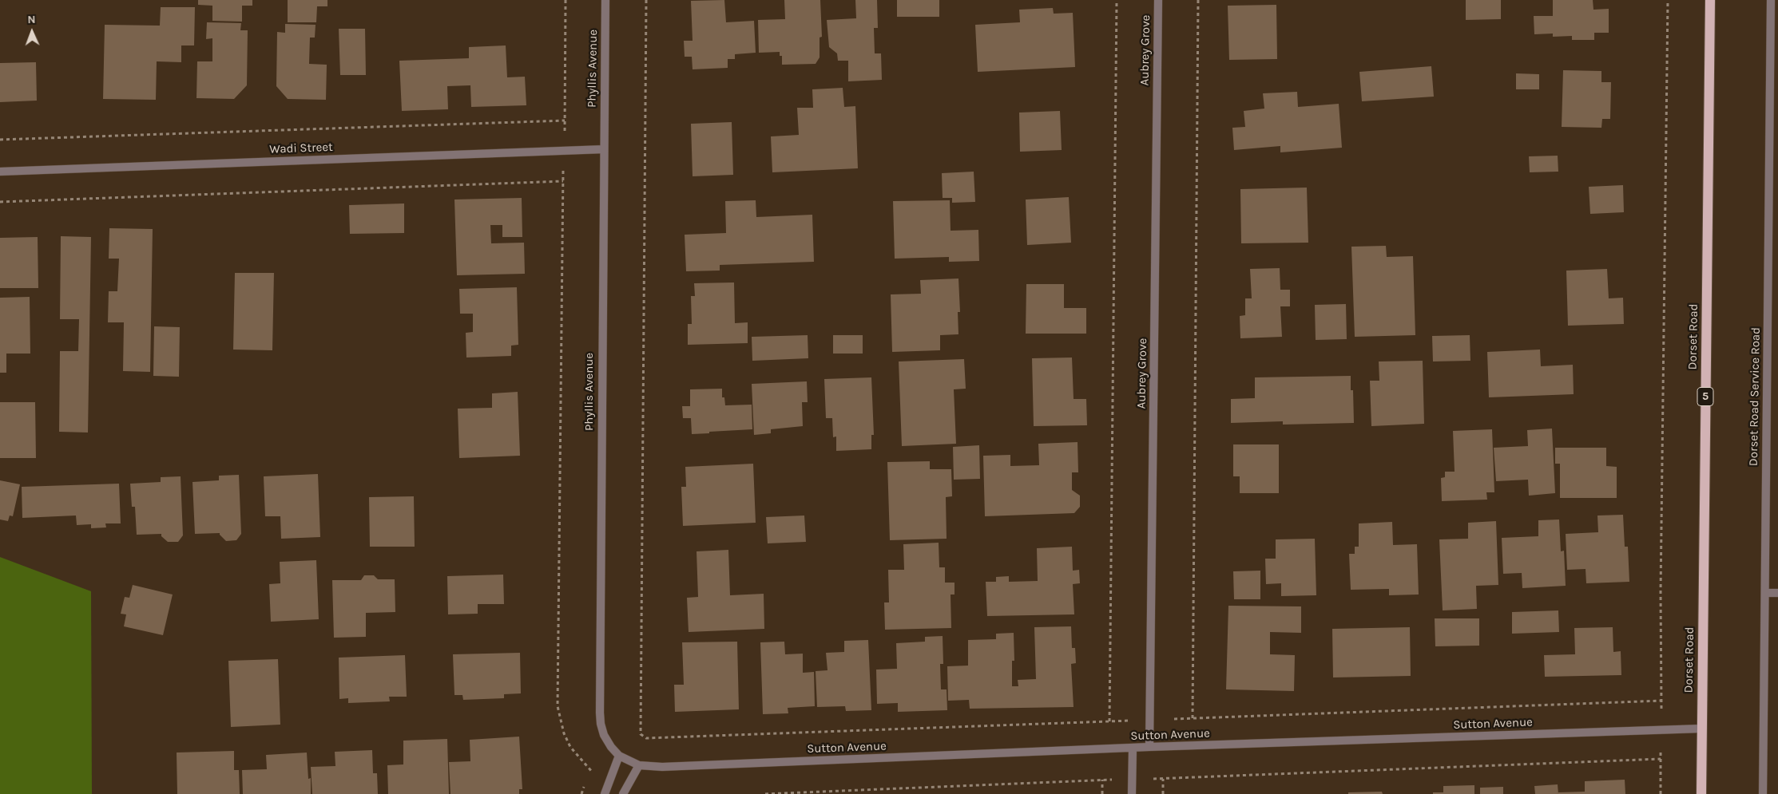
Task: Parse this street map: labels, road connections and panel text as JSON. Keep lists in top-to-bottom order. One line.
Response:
{"streets":{"main road":["Dorset Road","5"],"street":["Aubrey Grove","Phyllis Avenue","Wadi Street","Dorset Road Service Road","Sutton Avenue"]},"crossings":[["Aubrey Grove","Sutton Avenue"],["Phyllis Avenue","Wadi Street"],["Phyllis Avenue","Sutton Avenue"],["Dorset Road","Sutton Avenue"]],"north":"top"}
